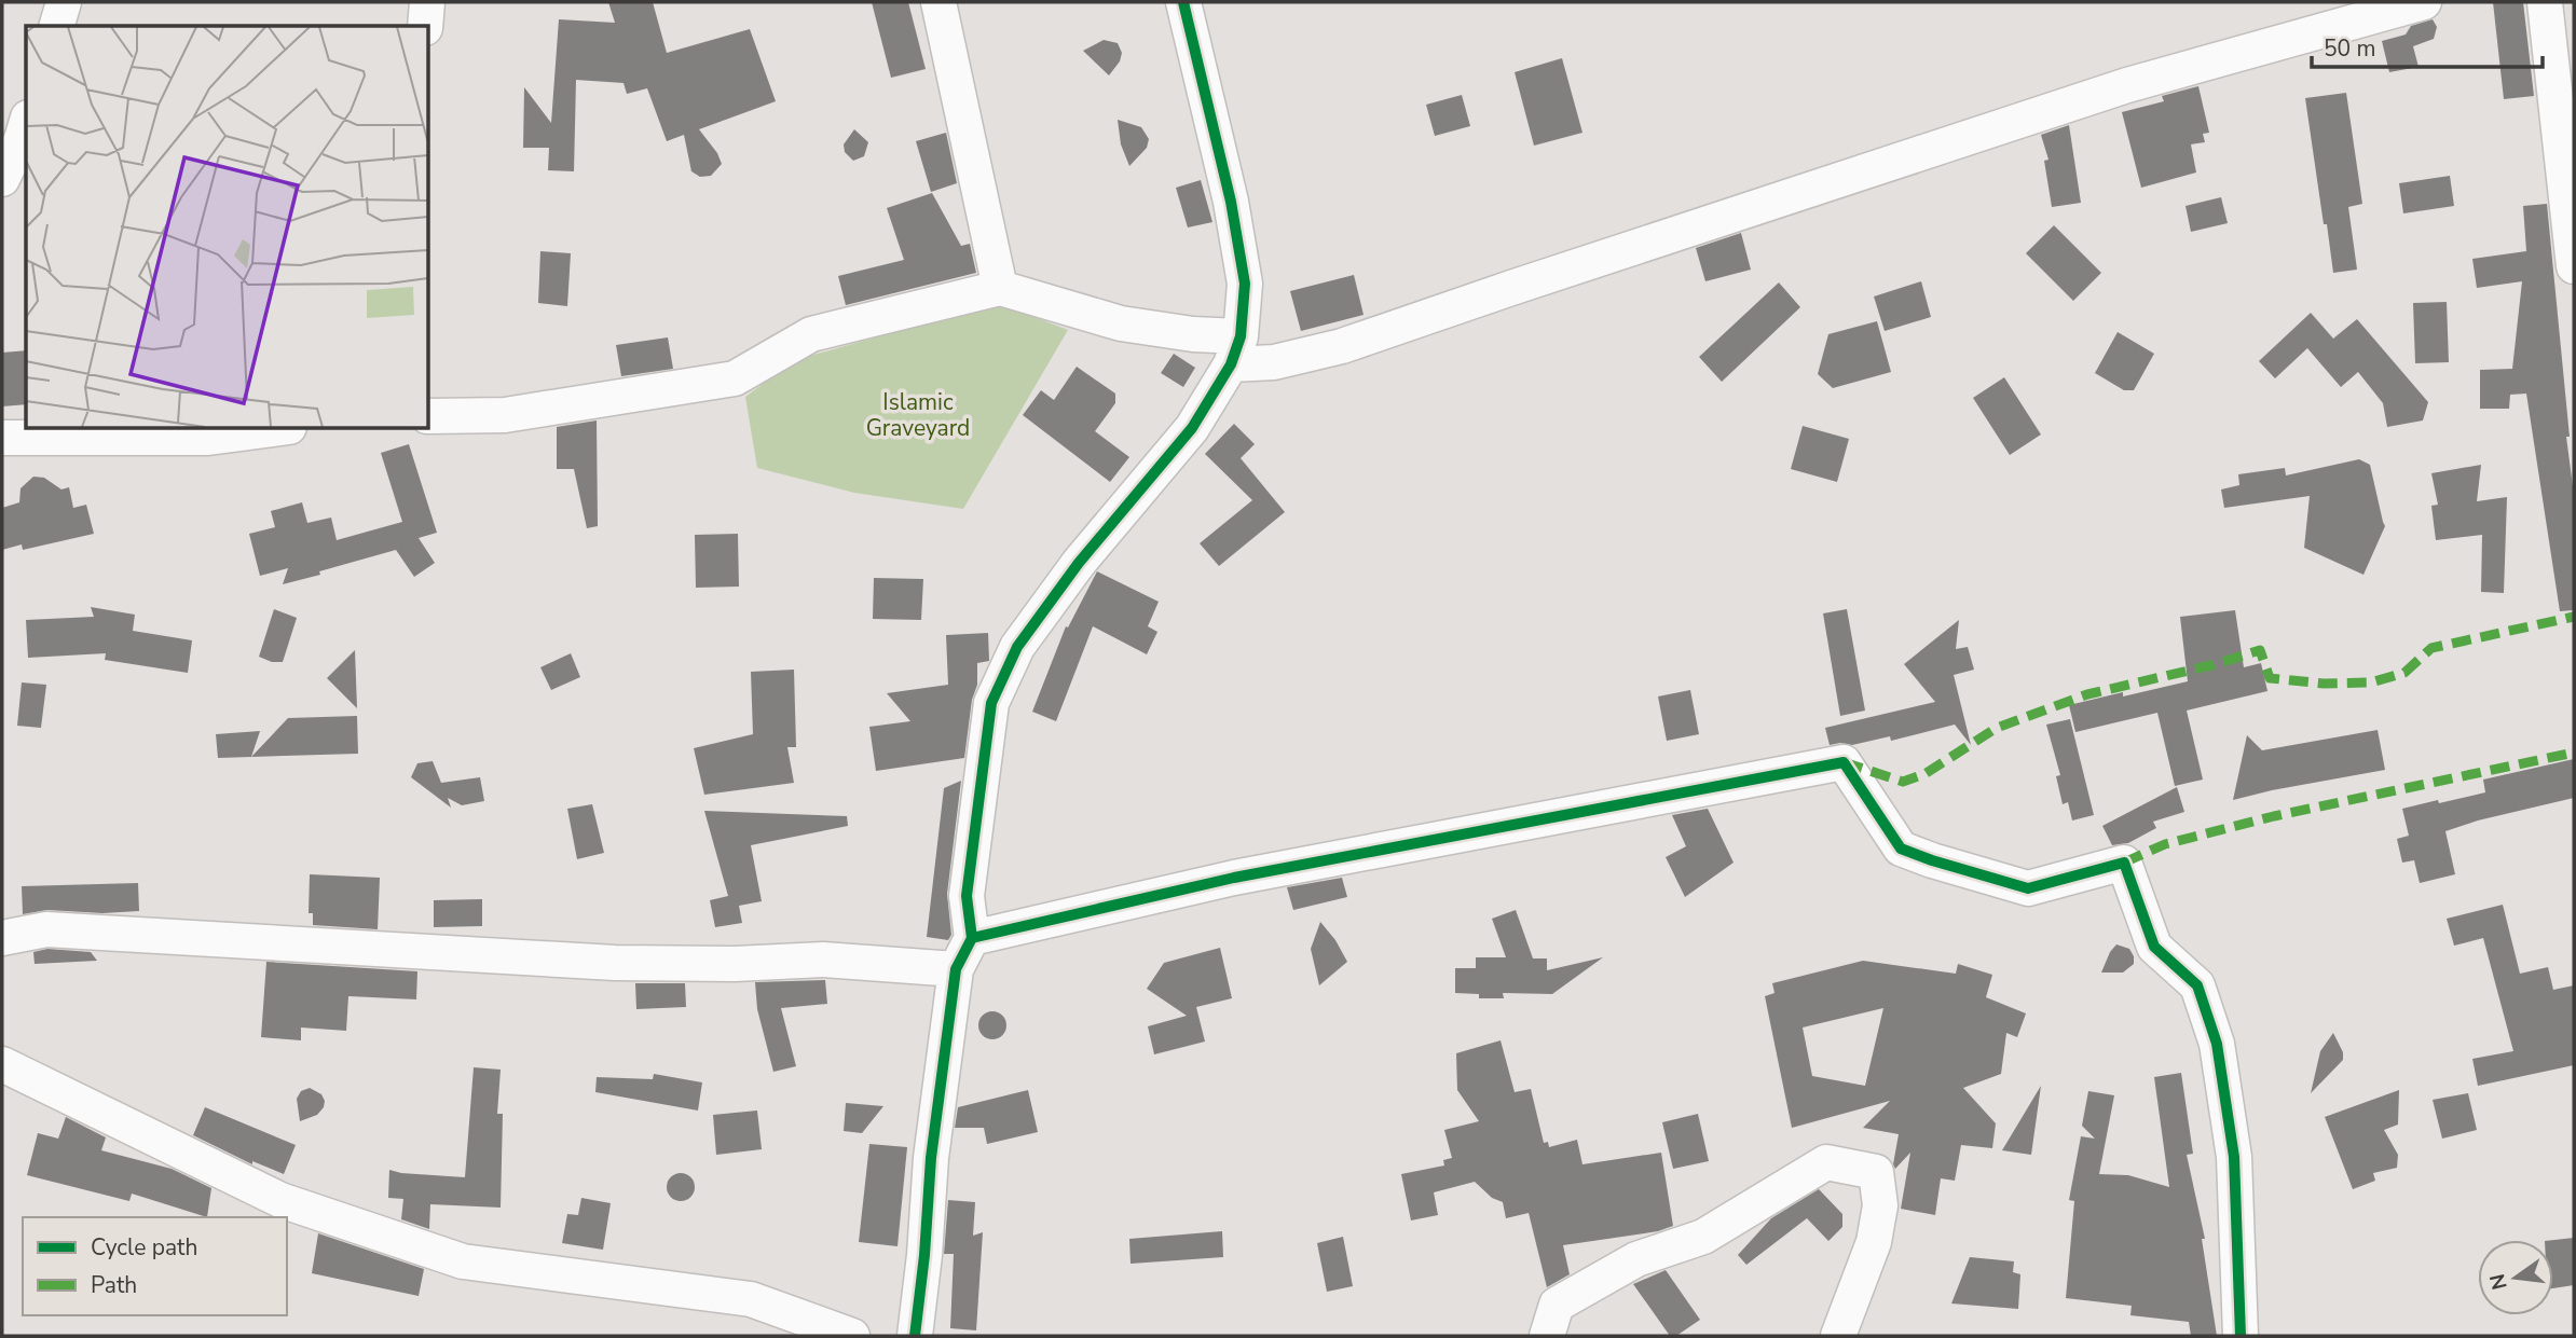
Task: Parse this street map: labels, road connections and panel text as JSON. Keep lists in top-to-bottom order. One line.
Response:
{"parks":["Islamic Graveyard"],"legend":["Cycle path","Path"],"scale_bar":"50 m","north":"left"}
